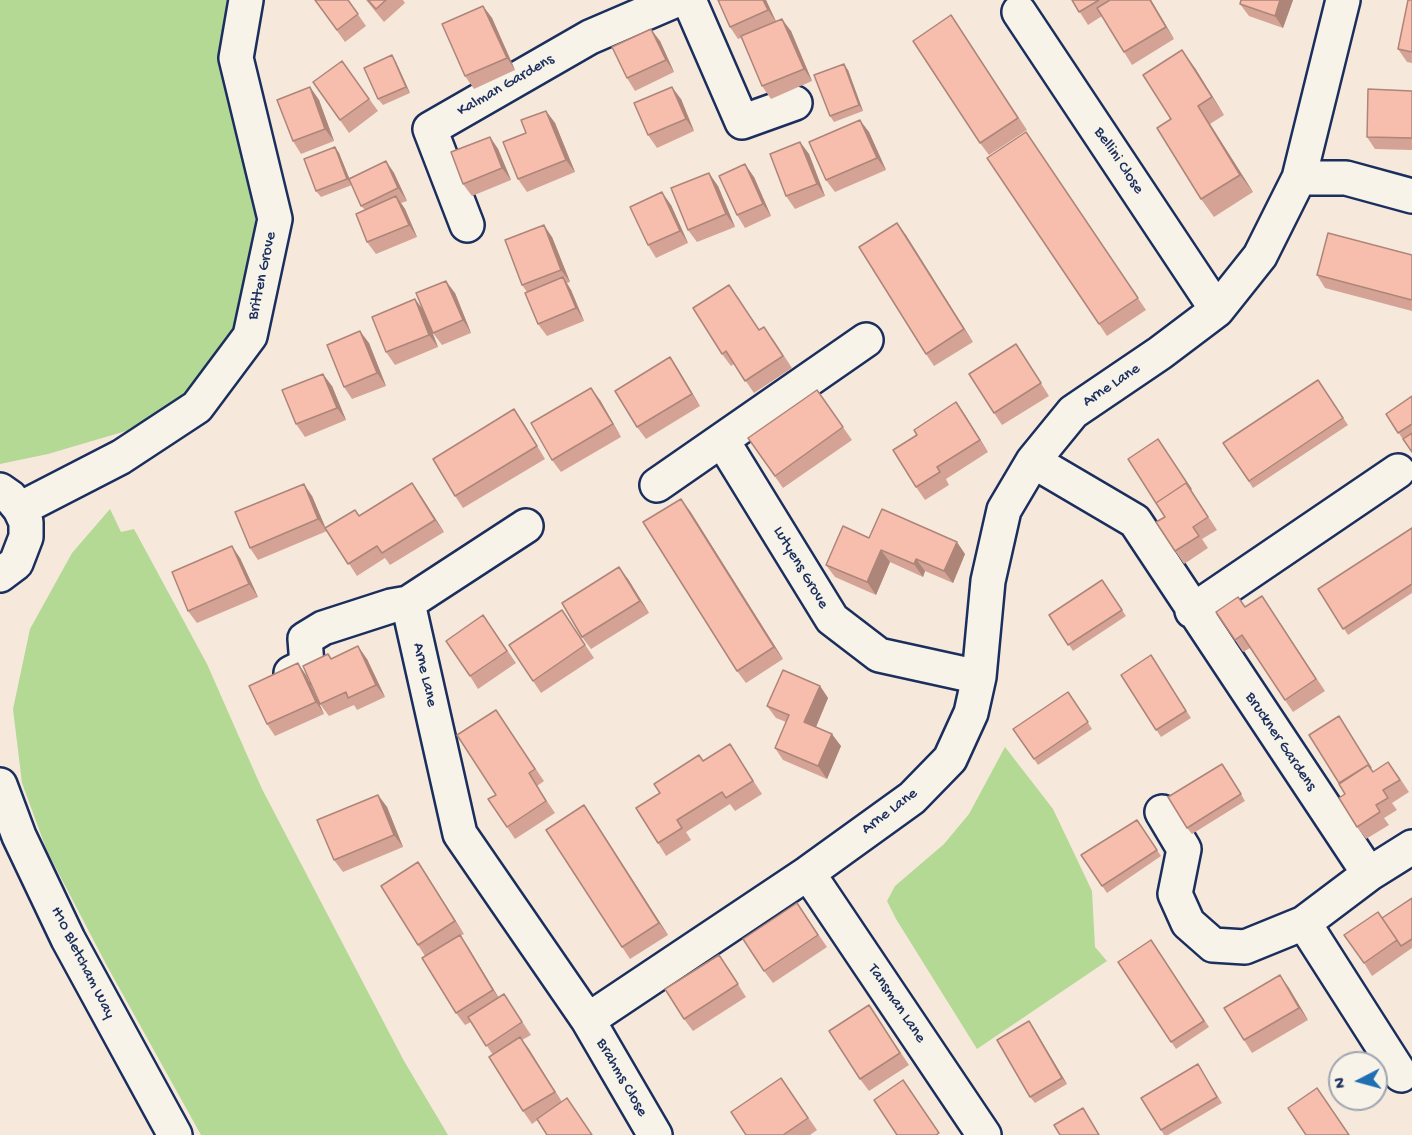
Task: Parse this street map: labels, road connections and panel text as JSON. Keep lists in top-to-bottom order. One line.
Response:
{"streets":{"street":["Kalman Gardens","Bellini Close","Britten Grove","Arne Lane","Lutyens Grove","Bruckner Gardens","H10 Bletcham Way","Tansman Lane","Brahms Close"]},"crossings":[["Bellini Close","Arne Lane"],["Arne Lane","Lutyens Grove"],["Arne Lane","Bruckner Gardens"],["Arne Lane","Tansman Lane"],["Arne Lane","Brahms Close"]],"north":"left"}
